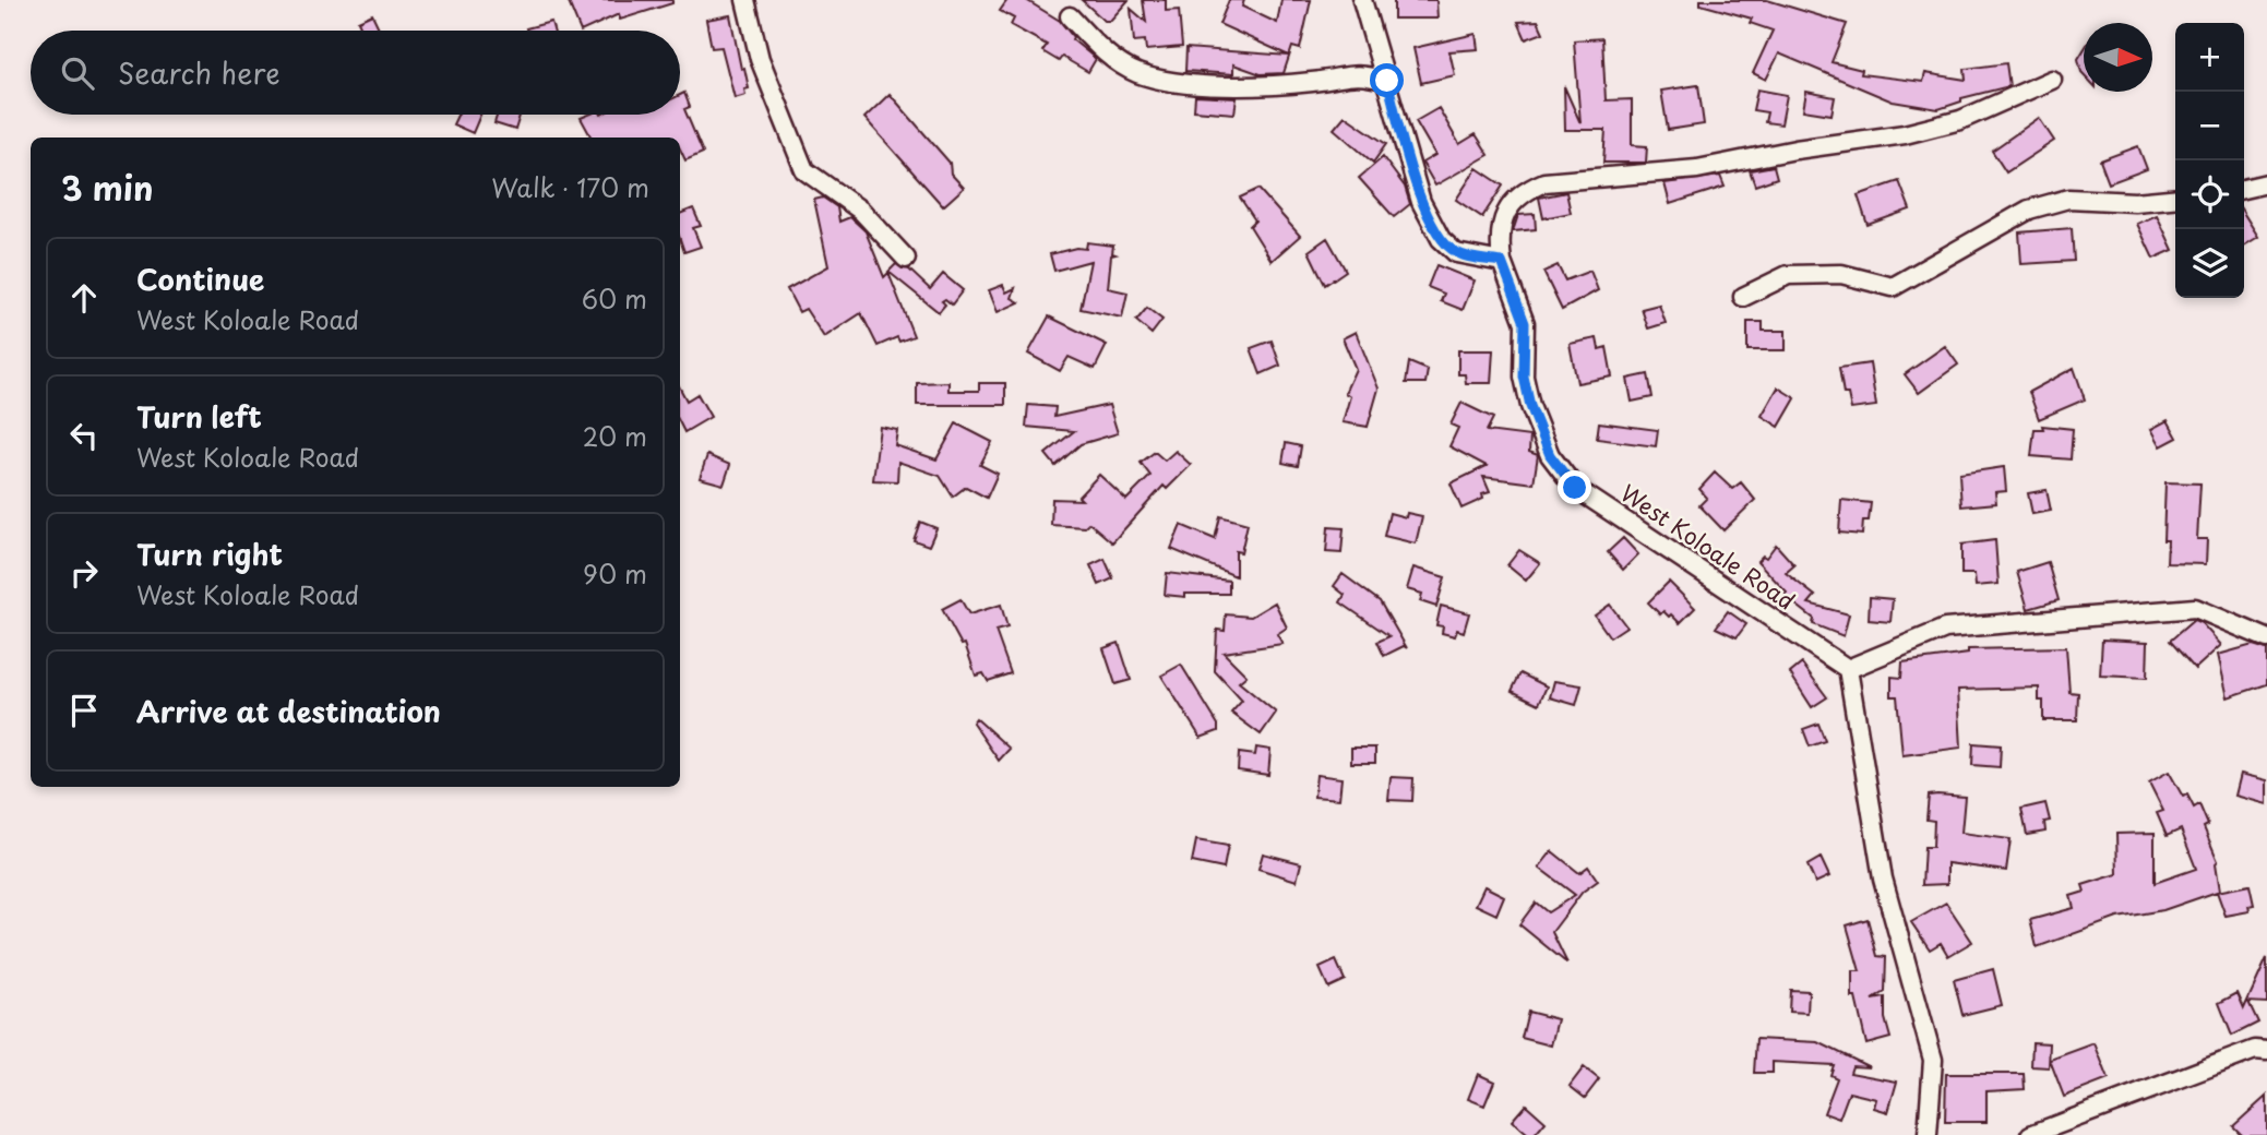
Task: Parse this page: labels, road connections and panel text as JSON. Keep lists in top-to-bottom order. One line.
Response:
{"streets":{"street":["West Koloale Road"]},"north":"right","page":{"map_buttons":["+","−"],"search":"Search here","heading":["3 min","Walk · 170 m"],"list":[["Continue","West Koloale Road","60 m"],["Turn left","West Koloale Road","20 m"],["Turn right","West Koloale Road","90 m"],"Arrive at destination"]}}
